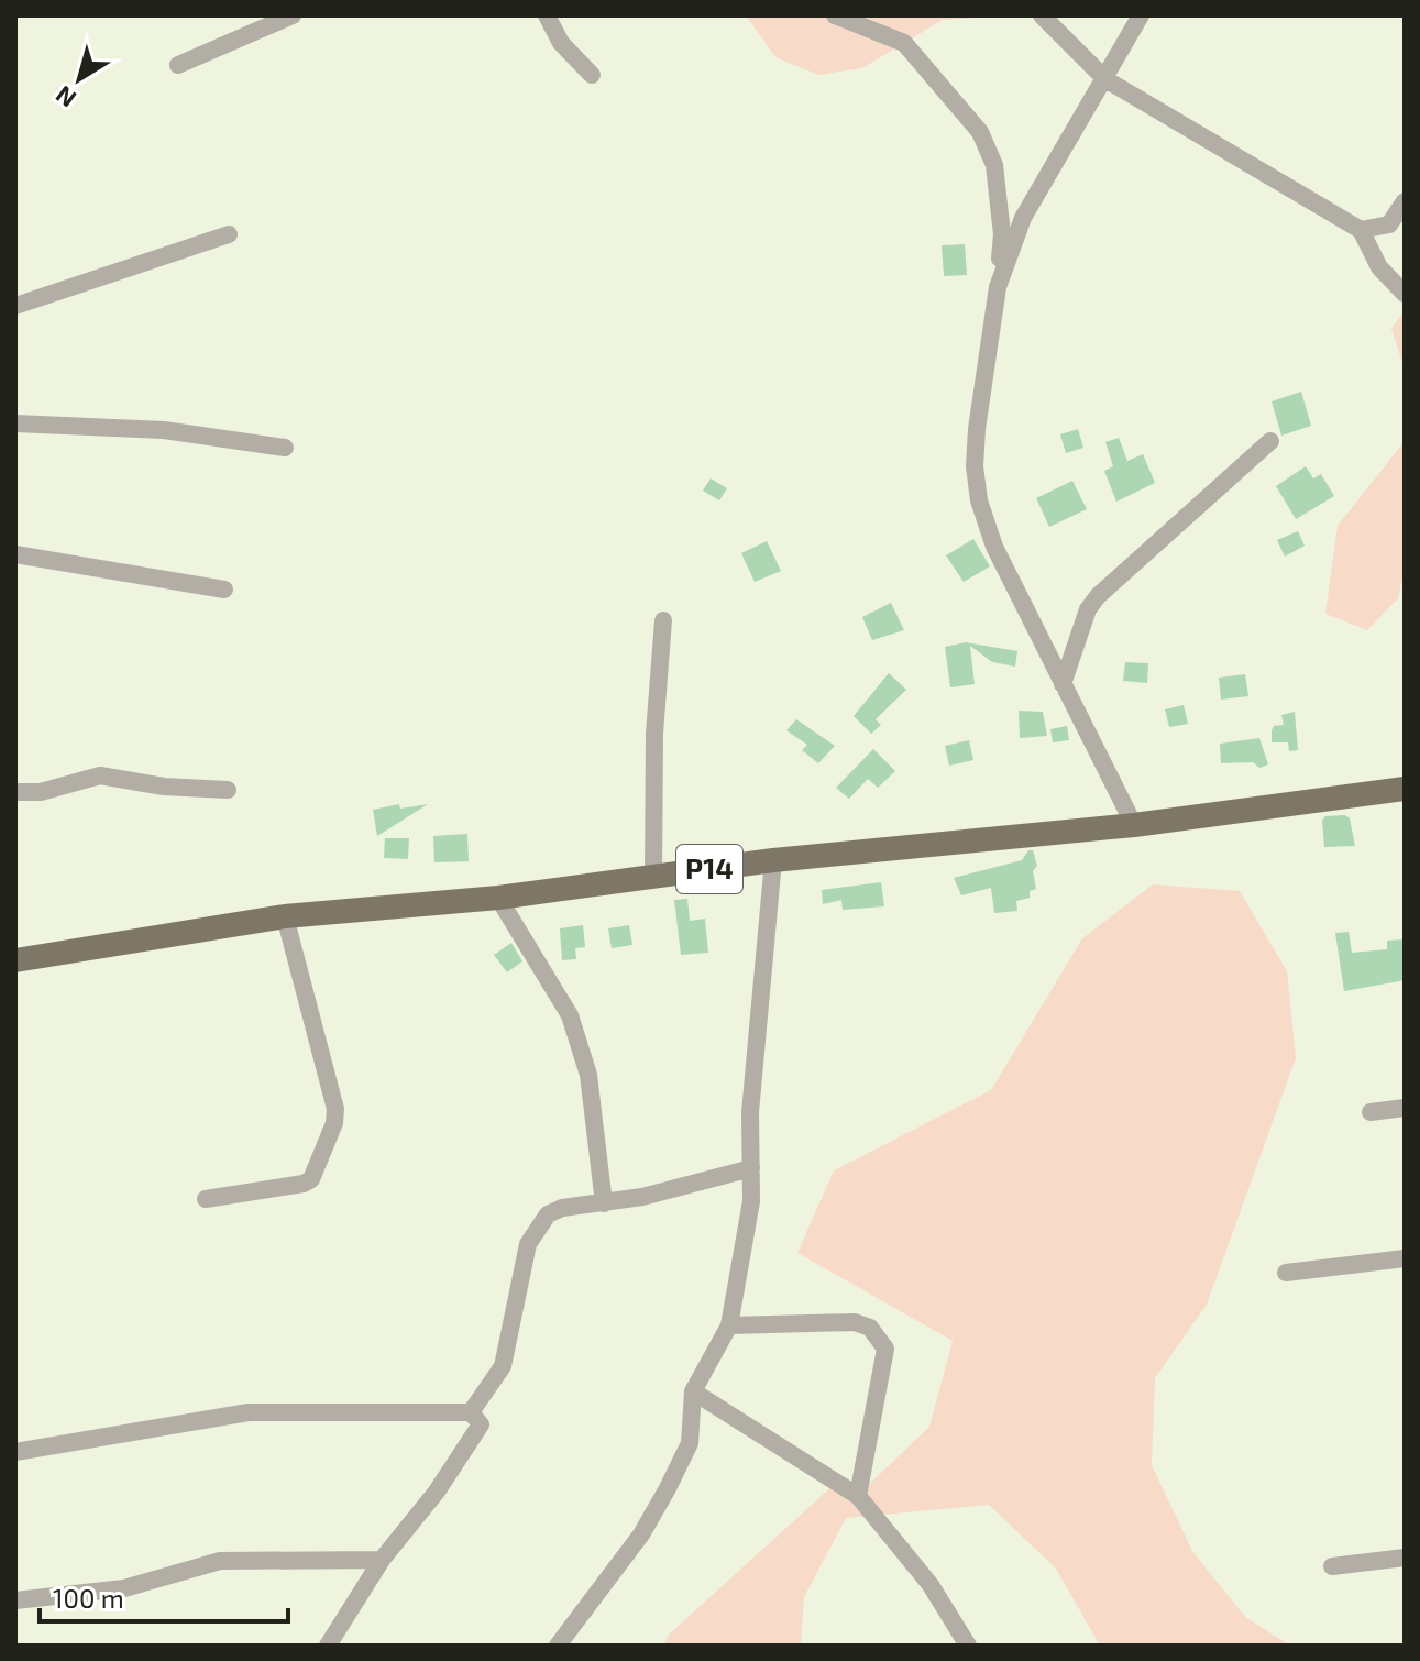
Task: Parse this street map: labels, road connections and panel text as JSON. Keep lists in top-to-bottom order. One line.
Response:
{"streets":{"main road":["P14"]},"scale_bar":"100 m","north":"bottom left"}
